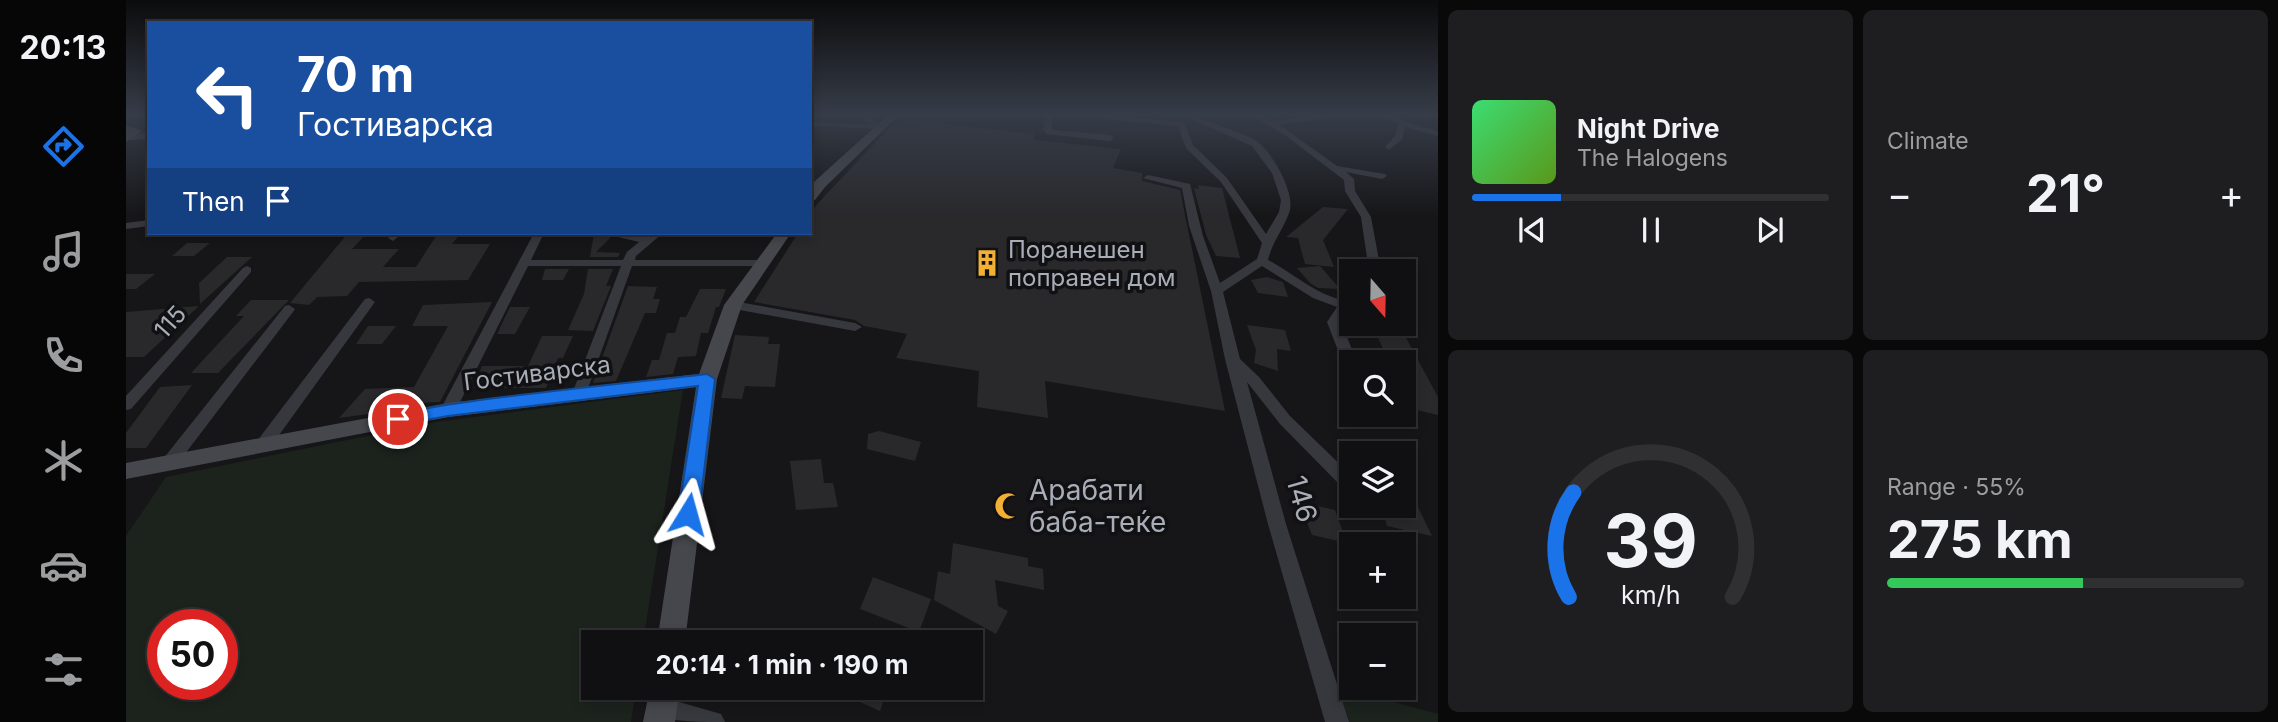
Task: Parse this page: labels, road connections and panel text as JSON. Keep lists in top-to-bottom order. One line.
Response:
{"streets":{"main road":["Гостиварска"],"street":["115","146"]},"places":{"building":["Поранешен поправен дом"],"mosque":["Арабати баба-теќе"]},"north":"bottom","page":{"tabs":"20:13","tile":["Climate",["Range · 55%","275 km"]],"turn":["70 m","Гостиварска"],"song":["Night Drive","The Halogens"],"heat":["−","21°","+"],"then":"Then","map_buttons":["+","−"],"limit":"50","trip":"20:14 · 1 min · 190 m","gauge":["39","km/h"]}}
